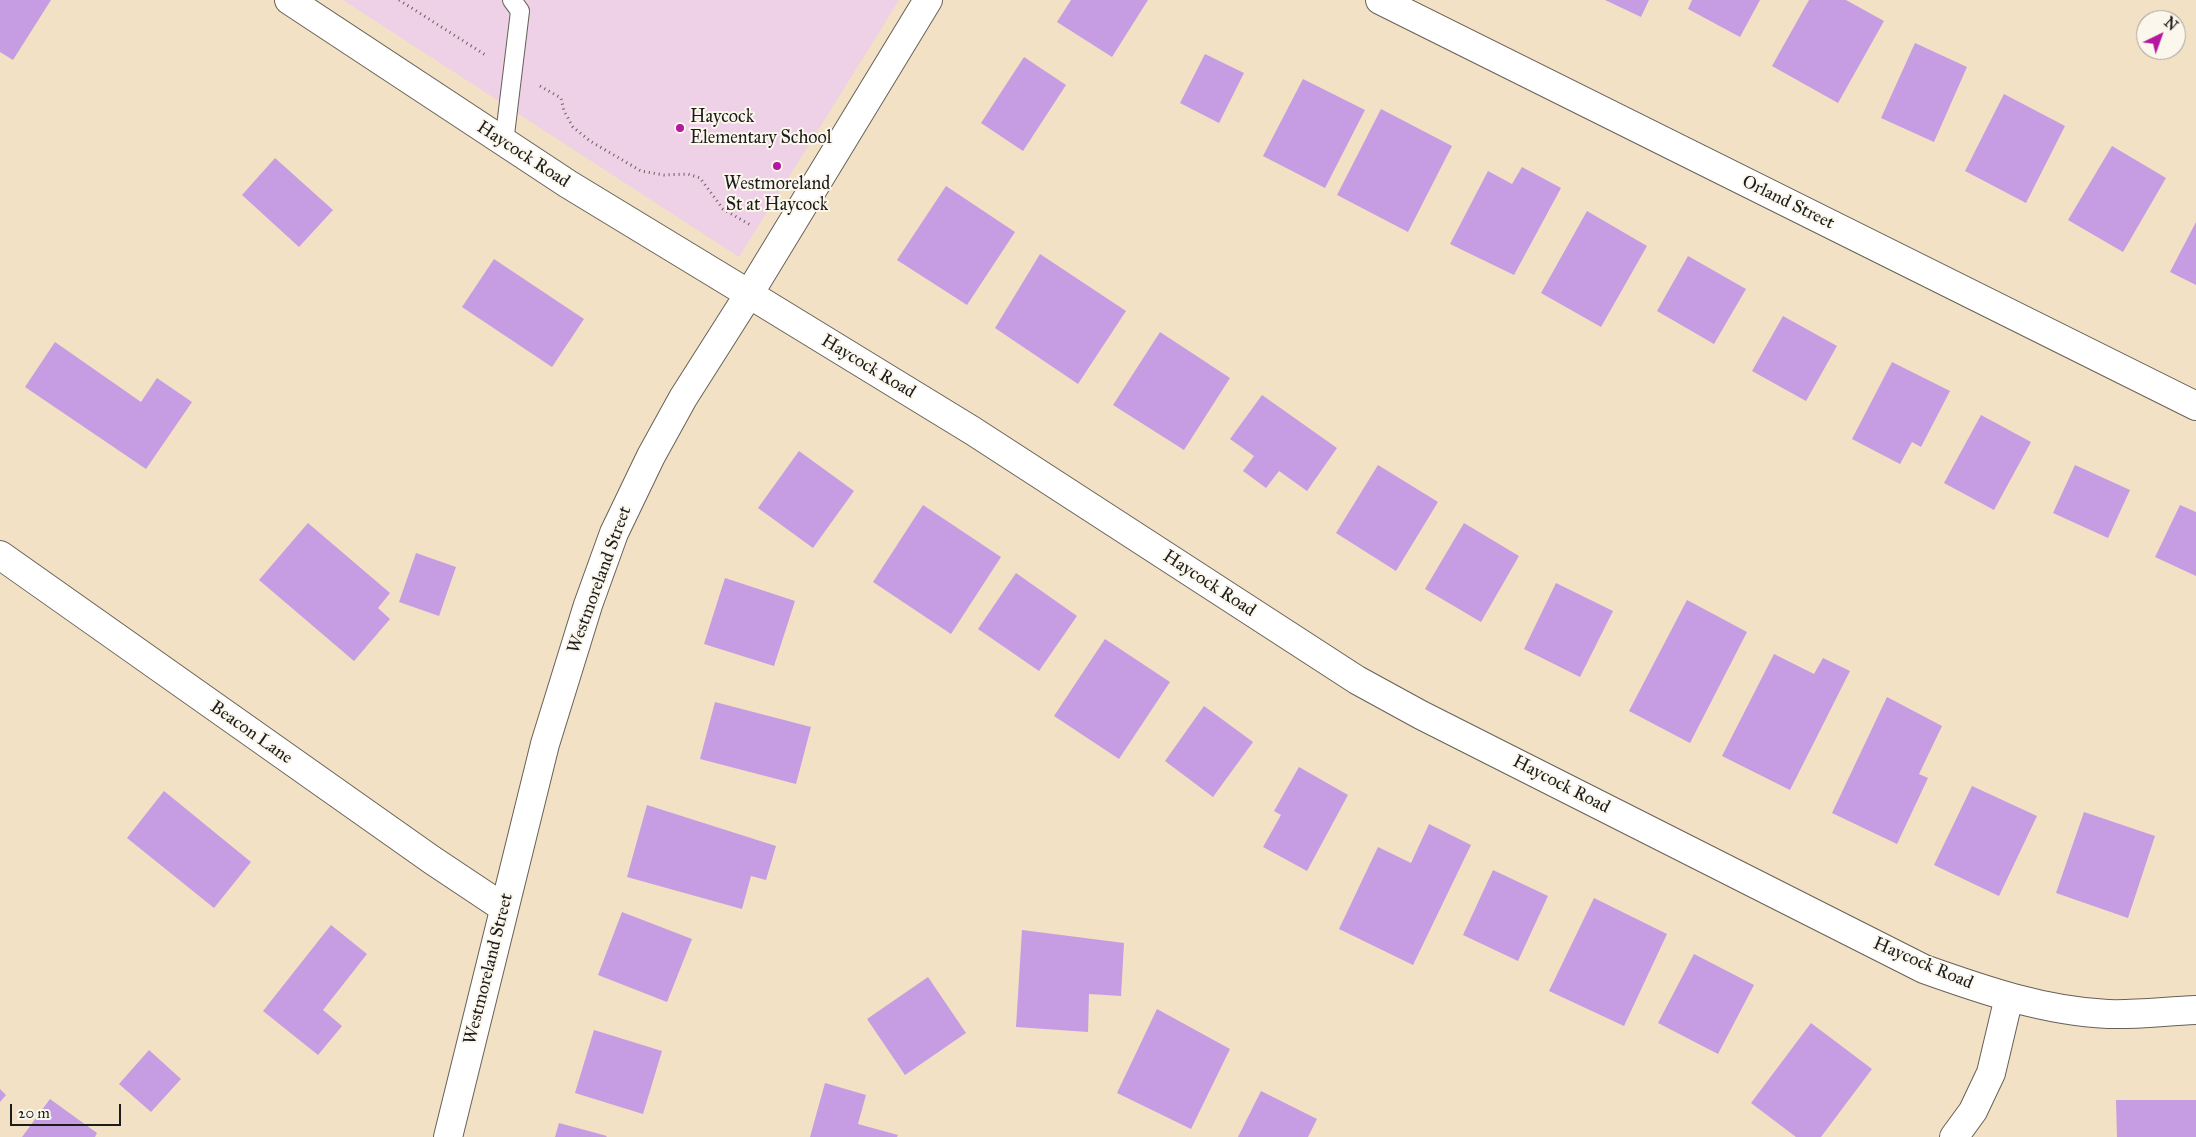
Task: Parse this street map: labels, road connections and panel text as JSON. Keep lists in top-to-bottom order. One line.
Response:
{"streets":{"street":["Haycock Road","Orland Street","Westmoreland Street","Beacon Lane"]},"crossings":[["Haycock Road","Westmoreland Street"],["Westmoreland Street","Beacon Lane"]],"places":["Haycock Elementary School","Westmoreland St at Haycock"],"scale_bar":"20 m","north":"top right"}
